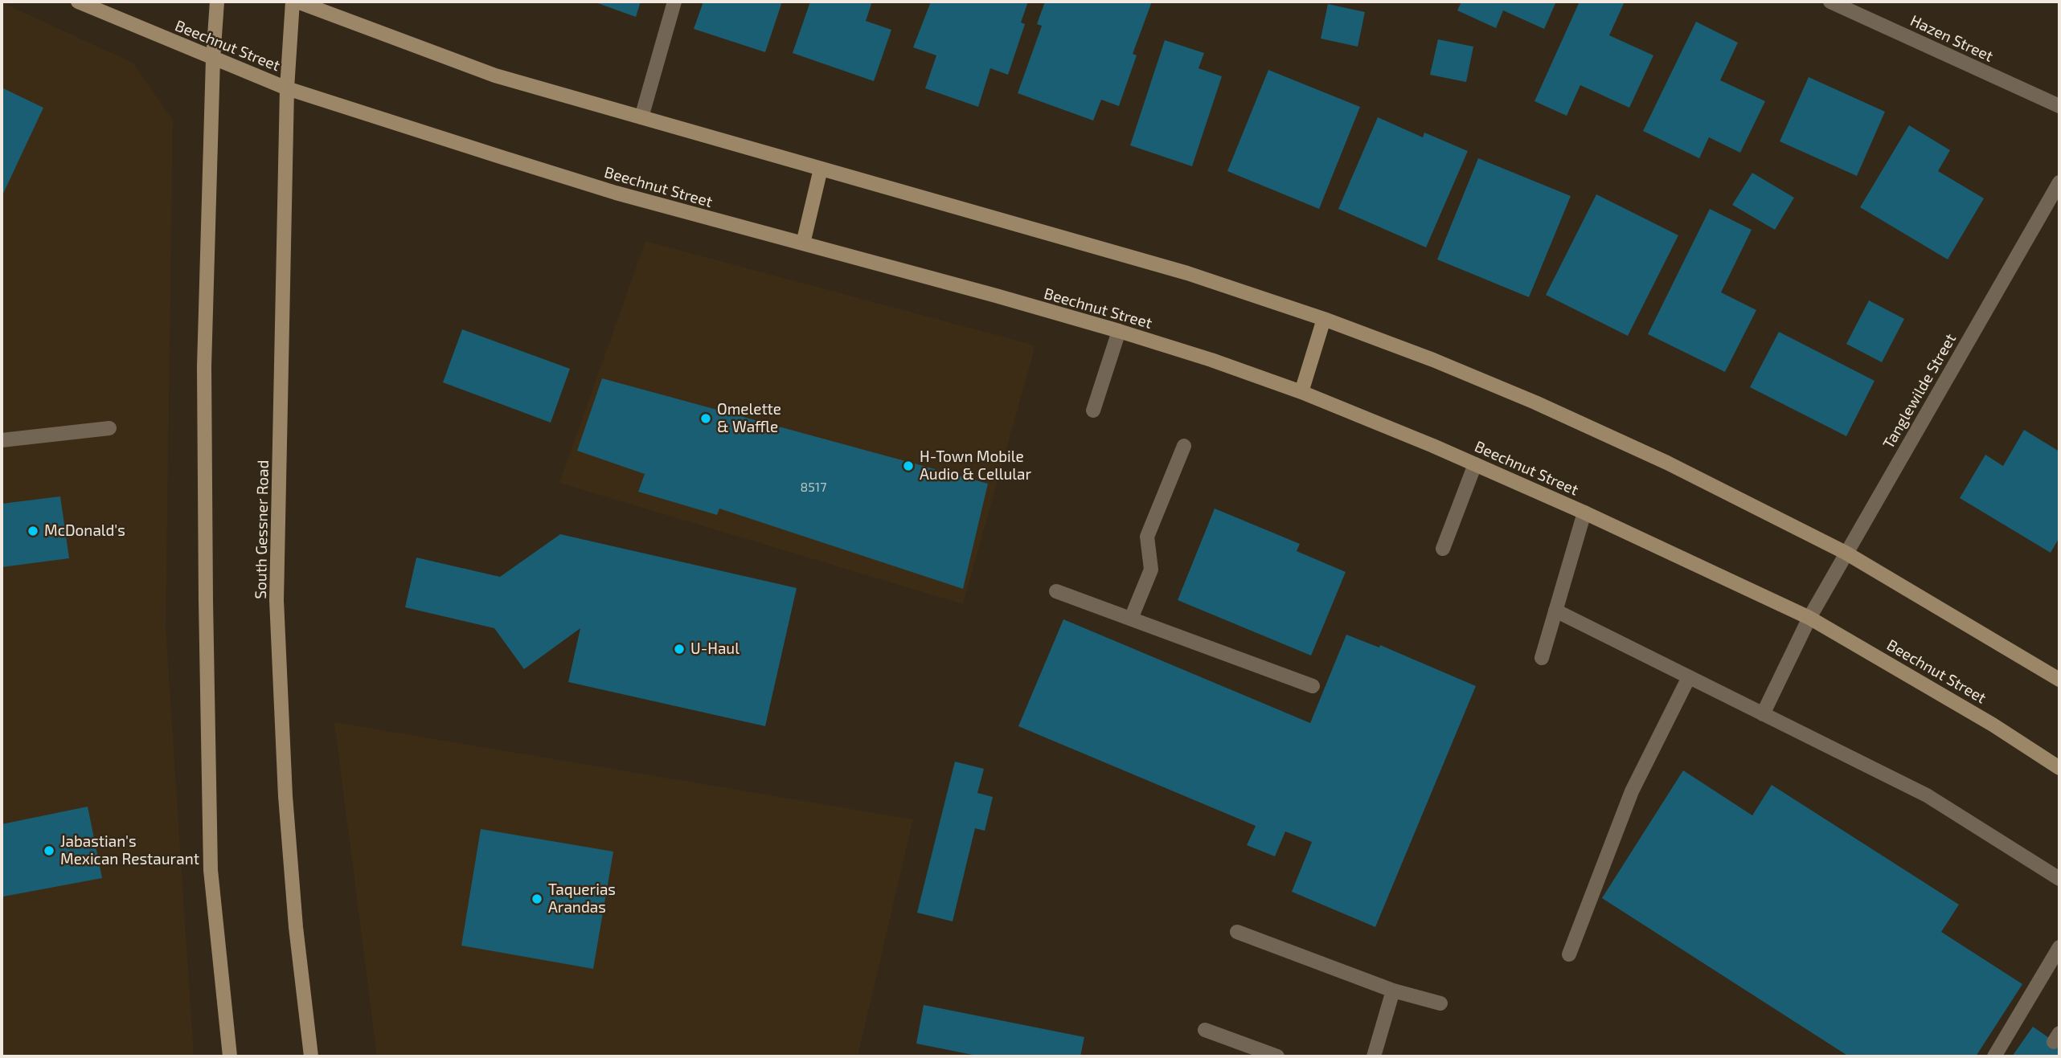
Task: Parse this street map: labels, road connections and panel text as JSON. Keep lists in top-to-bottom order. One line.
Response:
{"streets":{"main road":["Beechnut Street","South Gessner Road"],"street":["Hazen Street","Tanglewilde Street"]},"crossings":[["Beechnut Street","Tanglewilde Street"],["Beechnut Street","South Gessner Road"]],"places":["Omelette & Waffle","H-Town Mobile Audio & Cellular","McDonald's","U-Haul","Jabastian's Mexican Restaurant","Taquerias Arandas"],"house_numbers":["8517"]}
